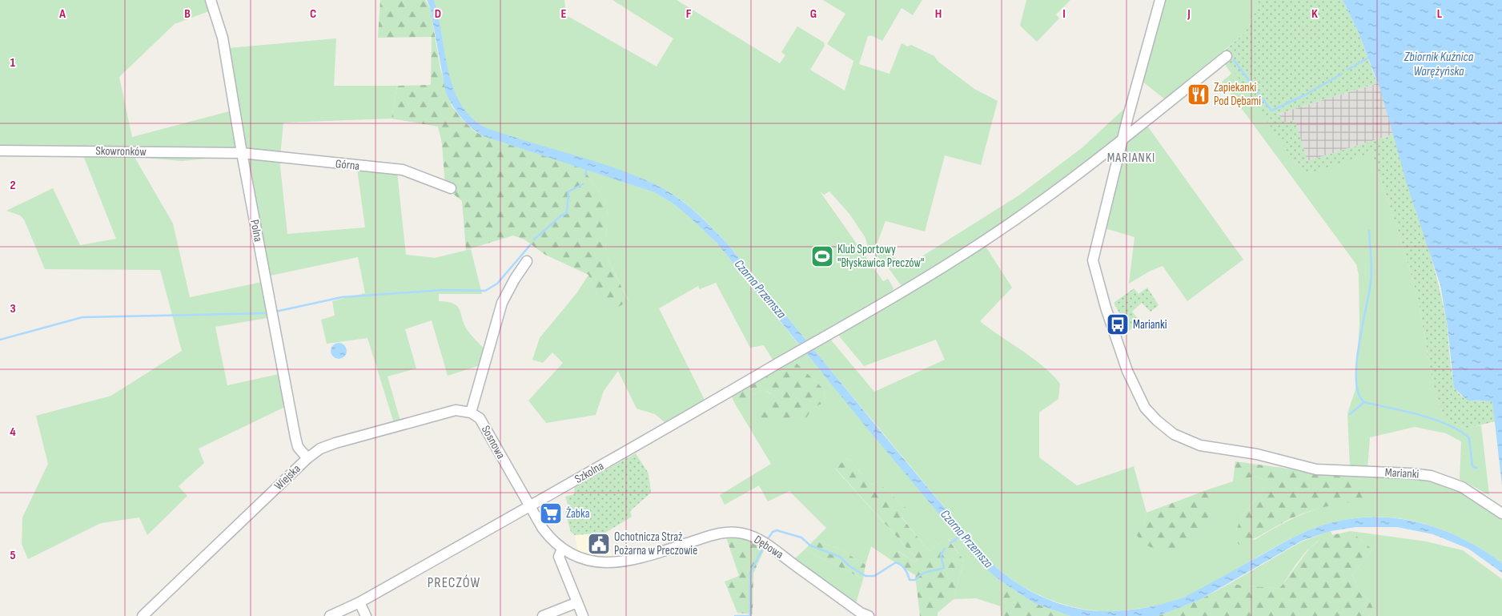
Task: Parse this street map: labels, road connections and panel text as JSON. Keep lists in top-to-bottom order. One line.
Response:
{"streets":{"street":["Skowronków","Górna","Polna","Sosnowa","Szkolna","Marianki","Wiejska","Dębowa"]},"crossings":[["Skowronków","Górna"],["Skowronków","Polna"],["Górna","Polna"],["Polna","Wiejska"],["Sosnowa","Szkolna"],["Sosnowa","Wiejska"],["Sosnowa","Dębowa"]],"districts":["MARIANKI","PRECZÓW"],"water":["Zbiornik Kuźnica Warężyńska","Czarna Przemsza"],"places":{"restaurant":["Zapiekanki Pod Dębami"],"sports":["Klub Sportowy \"Błyskawica Preczów\""],"bus stop":["Marianki"],"supermarket":["Żabka"],"public building":["Ochotnicza Straż Pożarna w Preczowie"]},"grid":{"columns":["A","B","C","D","E","F","G","H","I","J","K","L"],"rows":["1","2","3","4","5"]}}
